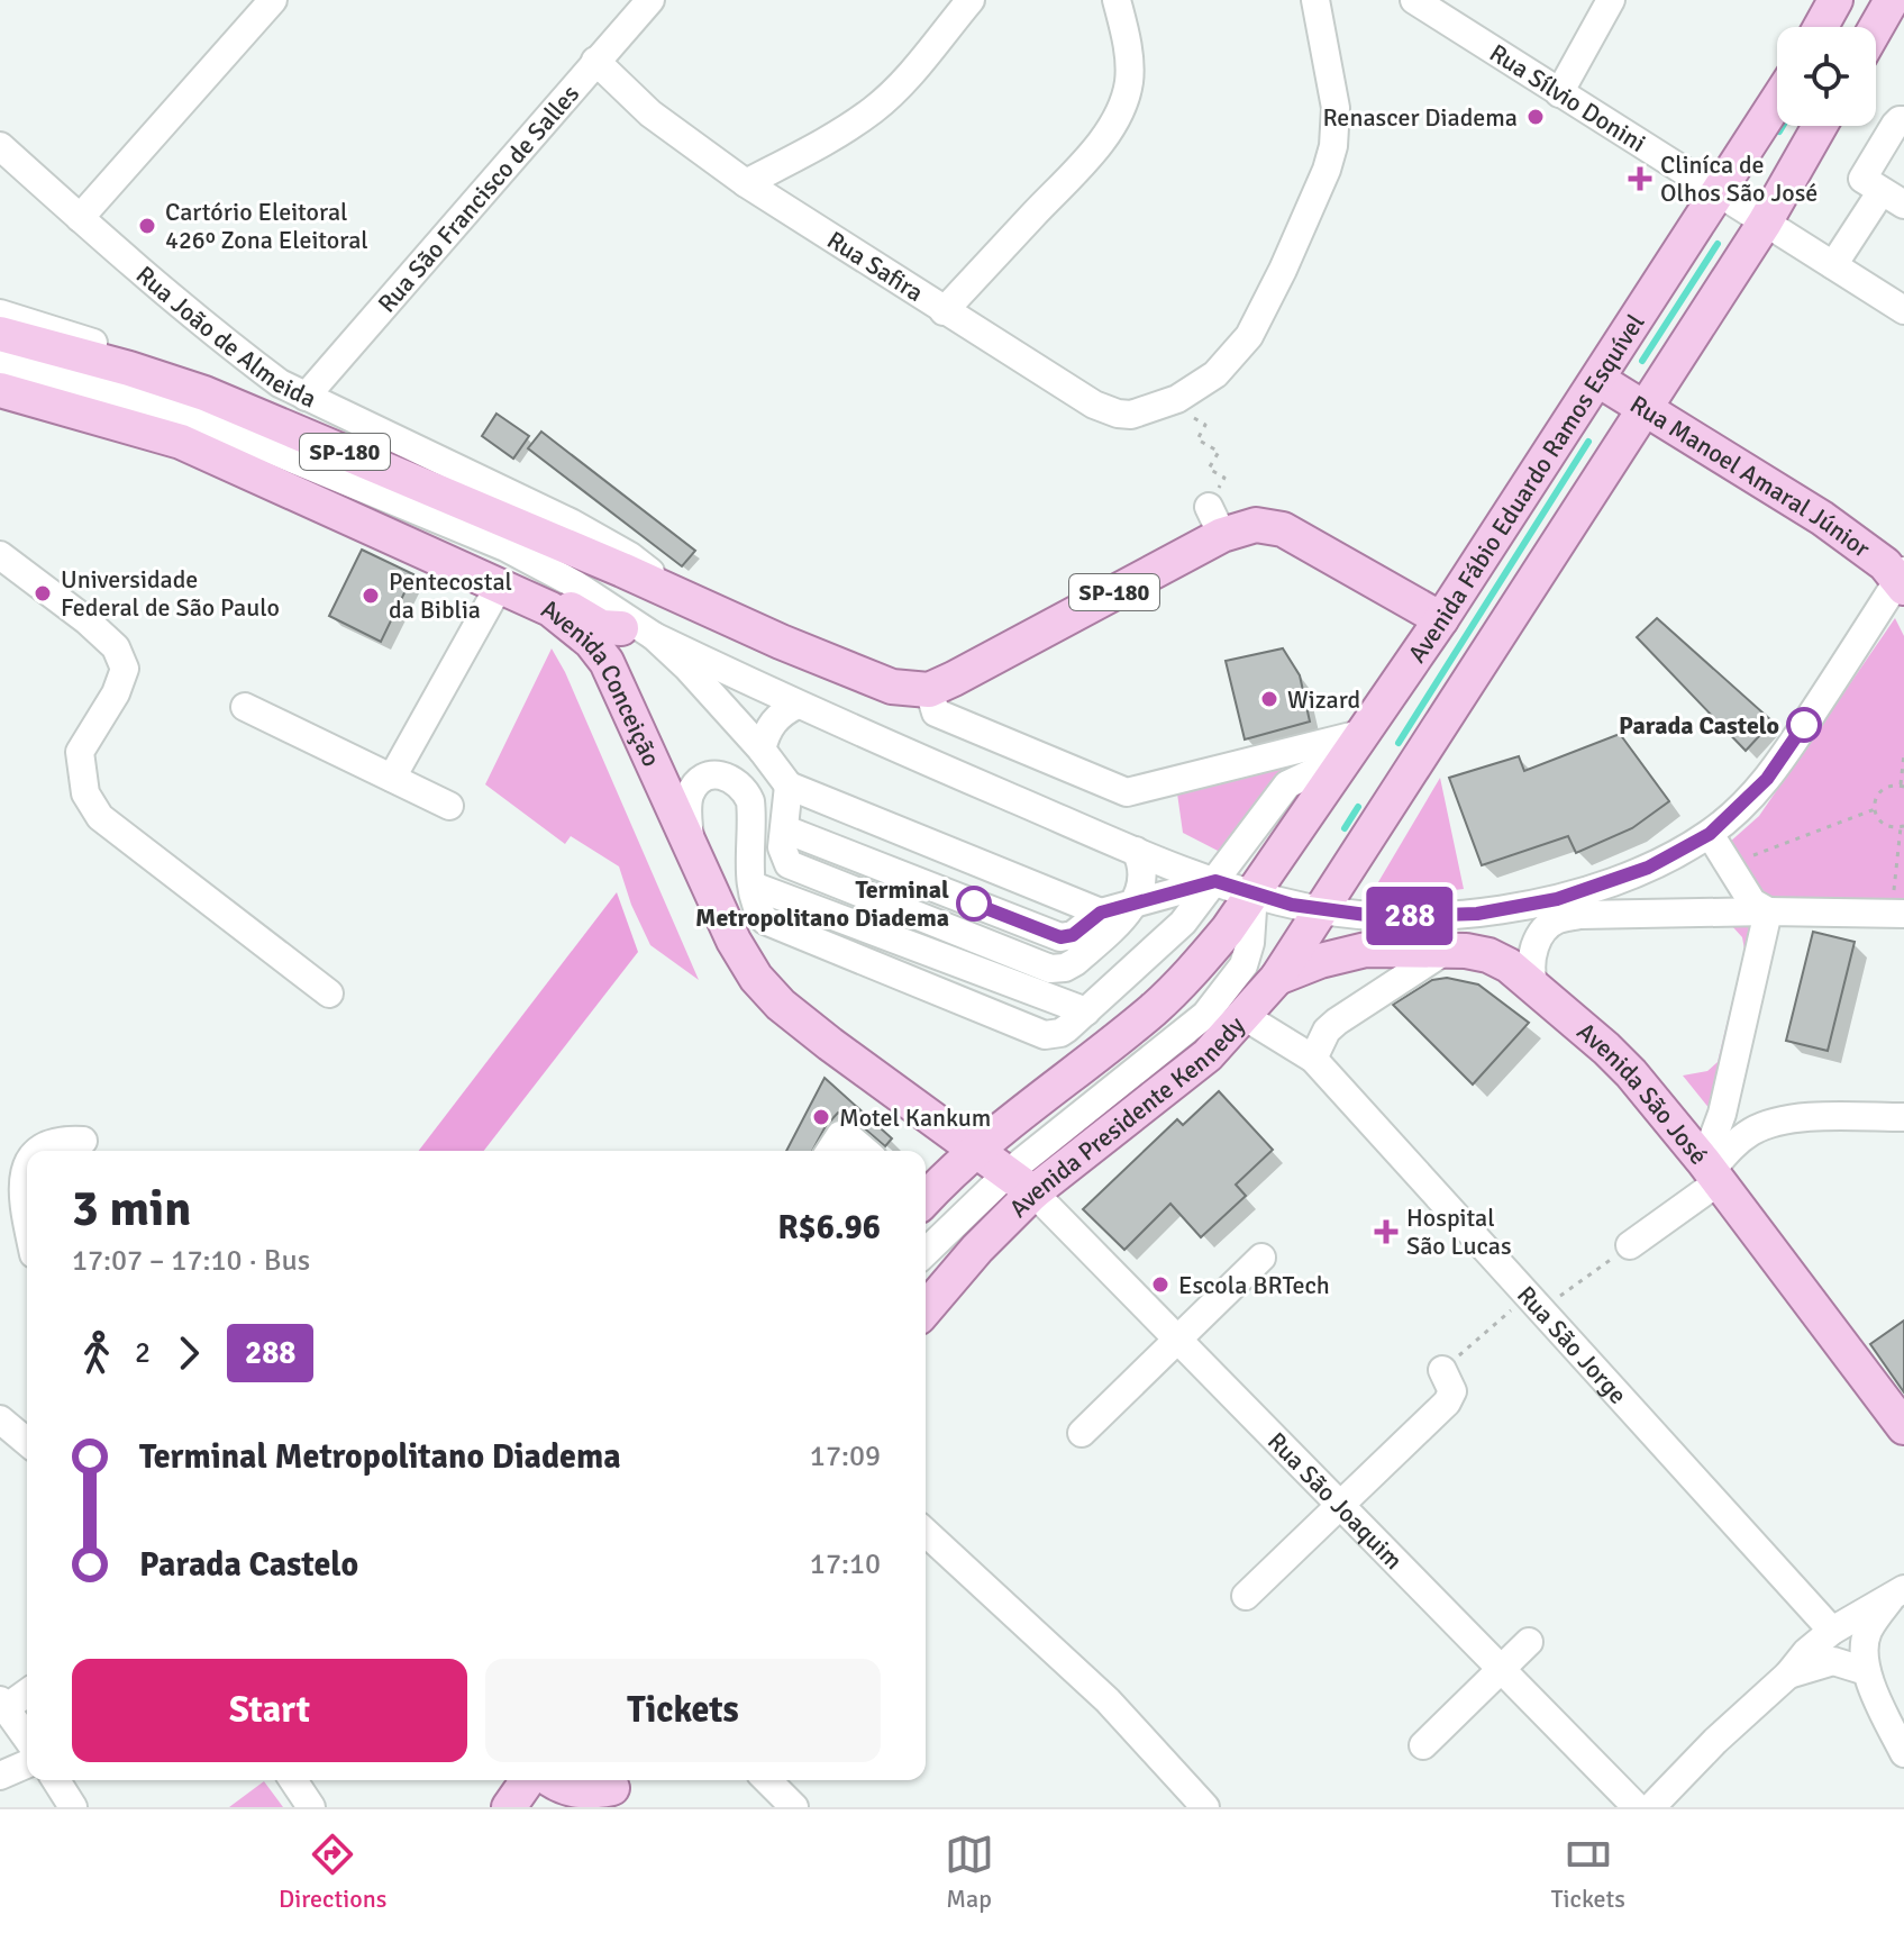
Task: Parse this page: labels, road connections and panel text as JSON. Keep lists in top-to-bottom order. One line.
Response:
{"streets":{"main road":["SP-180","Rua Manoel Amaral Júnior","Avenida Fábio Eduardo Ramos Esquível","Avenida Conceição","Avenida São José","Avenida Presidente Kennedy"],"street":["Rua Sílvio Donini","Rua São Francisco de Salles","Rua Safira","Rua João de Almeida","Rua São Jorge","Rua São Joaquim"]},"crossings":[["Rua Sílvio Donini","Avenida Fábio Eduardo Ramos Esquível"],["Rua São Francisco de Salles","Rua Safira"],["Rua São Francisco de Salles","Rua João de Almeida"],["Rua João de Almeida","SP-180"],["SP-180","Avenida Fábio Eduardo Ramos Esquível"],["Rua Manoel Amaral Júnior","Avenida Fábio Eduardo Ramos Esquível"],["Avenida Conceição","Avenida Presidente Kennedy"],["Avenida Conceição","Rua São Joaquim"],["Avenida São José","Avenida Presidente Kennedy"],["Avenida Presidente Kennedy","Rua São Jorge"],["Avenida Presidente Kennedy","Rua São Joaquim"]],"places":{"other":["Renascer Diadema","Cartório Eleitoral 426º Zona Eleitoral","Universidade Federal de São Paulo","Pentecostal da Biblia","Wizard","Parada Castelo","Terminal Metropolitano Diadema","Motel Kankum","Escola BRTech"],"health":["Cliníca de Olhos São José","Hospital São Lucas"]},"lines":["bus line 288"],"page":{"on_map":"288","heading":["3 min","17:07 – 17:10 · Bus","R$6.96"],"legs":["2","288"],"list":[{"name":"Terminal Metropolitano Diadema","value":"17:09"},{"name":"Parada Castelo","value":"17:10"}],"buttons":["Start","Tickets"],"tabs":["Directions","Map","Tickets"]}}
